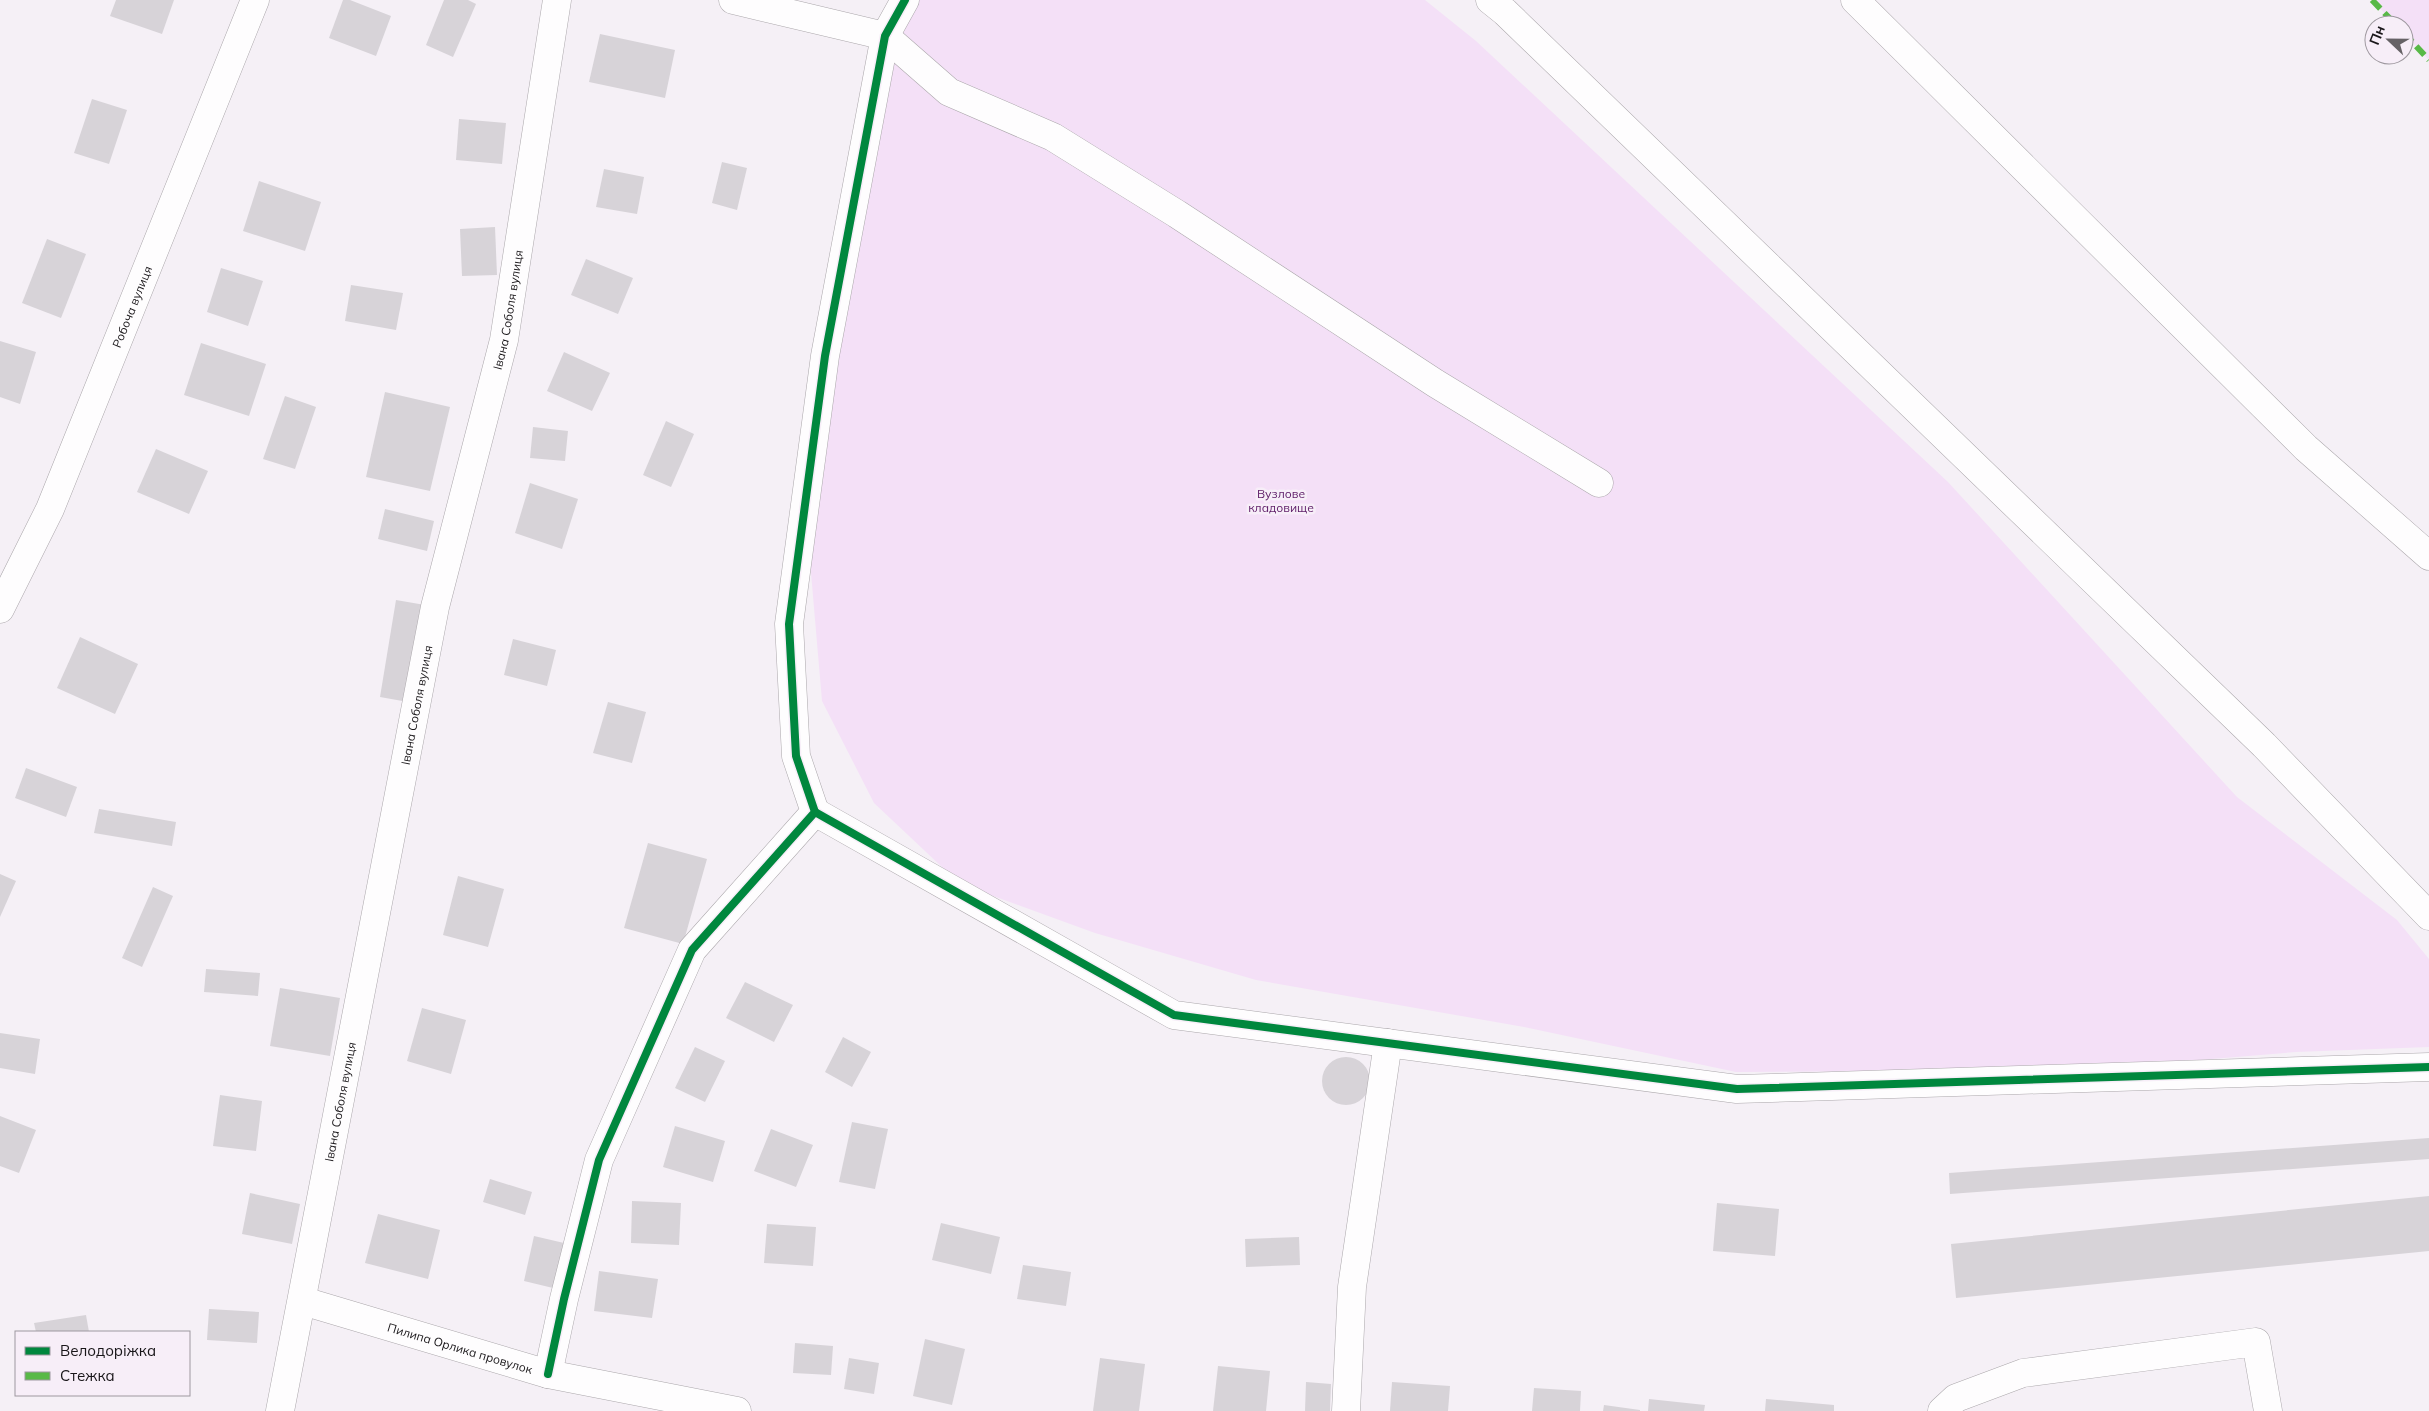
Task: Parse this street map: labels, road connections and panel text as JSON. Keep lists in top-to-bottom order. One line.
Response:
{"streets":{"street":["Робоча вулиця","Івана Соболя вулиця","Пилипа Орлика провулок"]},"crossings":[["Івана Соболя вулиця","Пилипа Орлика провулок"]],"parks":["Вузлове кладовище"],"legend":["Велодоріжка","Стежка"],"north":"left"}
